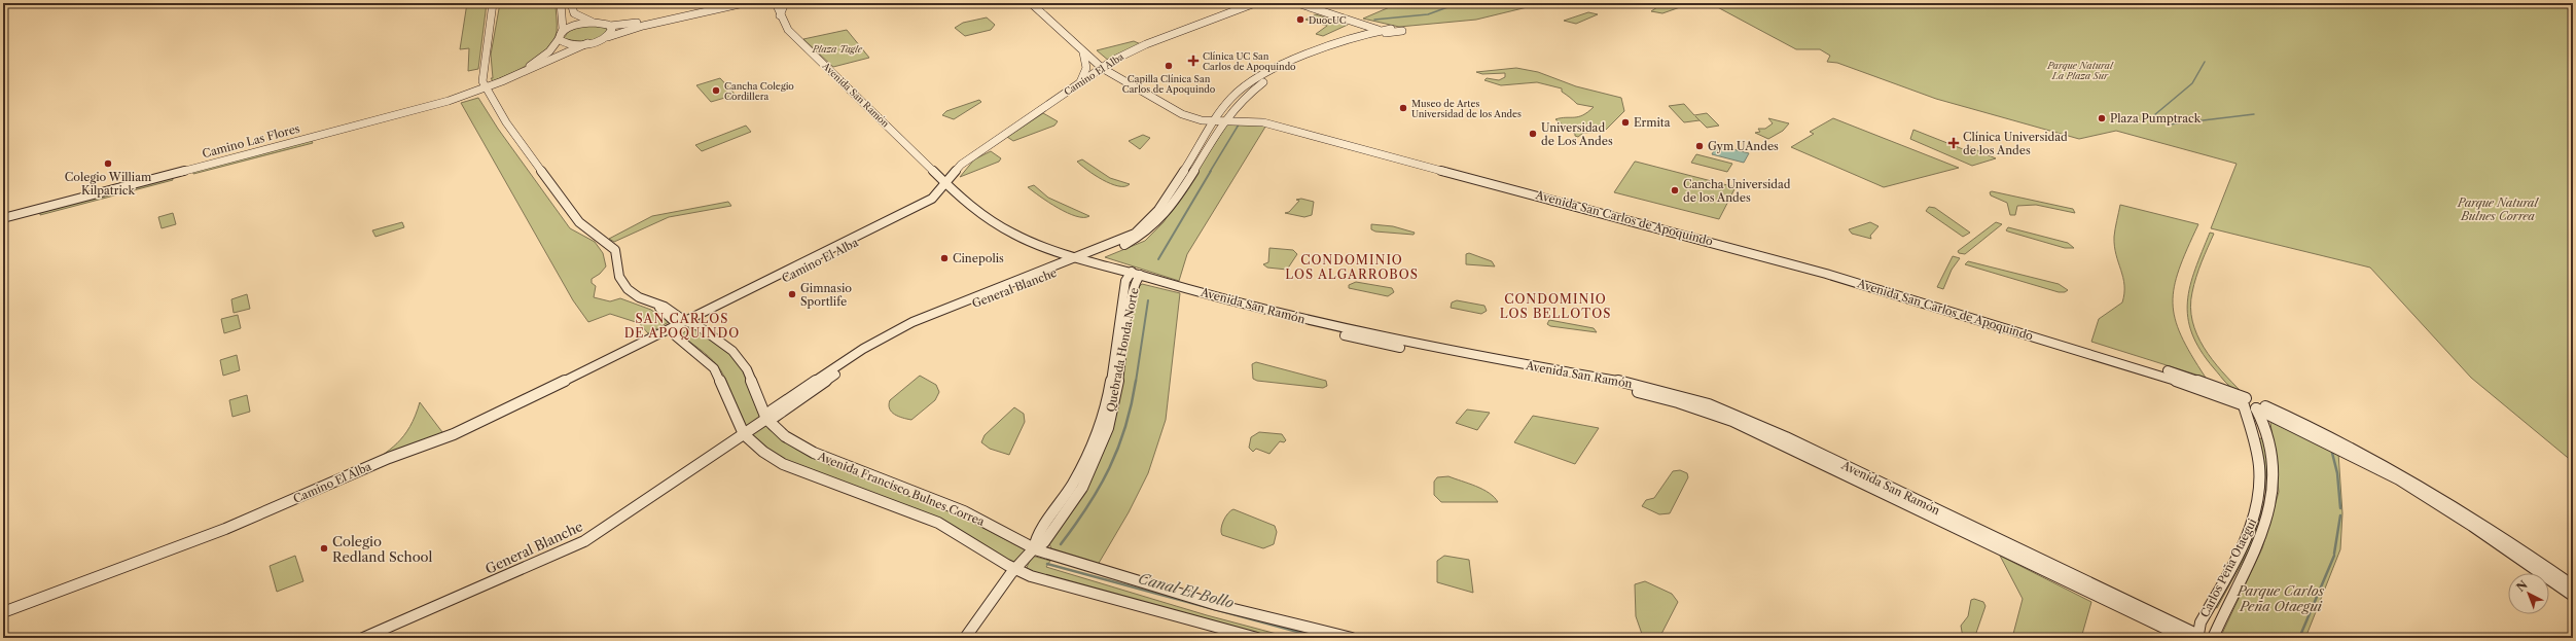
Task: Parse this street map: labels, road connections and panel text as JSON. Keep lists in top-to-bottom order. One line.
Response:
{"streets":{"street":["Camino El Alba","Avenida San Ramón","Camino Las Flores","Avenida San Carlos de Apoquindo","General Blanche","Quebrada Honda Norte","Avenida Francisco Bulnes Correa","Carlos Peña Otaegui"]},"crossings":[["Camino El Alba","Avenida San Ramón"],["Camino El Alba","Avenida San Carlos de Apoquindo"],["Camino El Alba","Avenida Francisco Bulnes Correa"],["Avenida San Ramón","General Blanche"],["Avenida San Ramón","Quebrada Honda Norte"],["Avenida San Ramón","Carlos Peña Otaegui"],["Camino Las Flores","Avenida Francisco Bulnes Correa"],["Avenida San Carlos de Apoquindo","General Blanche"],["Avenida San Carlos de Apoquindo","Carlos Peña Otaegui"],["General Blanche","Avenida Francisco Bulnes Correa"],["Quebrada Honda Norte","Avenida Francisco Bulnes Correa"]],"districts":["CONDOMINIO LOS ALGARROBOS","CONDOMINIO LOS BELLOTOS","SAN CARLOS DE APOQUINDO"],"water":["Canal El Bollo"],"parks":["Plaza Tagle","Parque Natural La Plaza Sur","Parque Natural Bulnes Correa","Parque Carlos Peña Otaegui"],"places":{"other":["DuocUC","Capilla Clínica San Carlos de Apoquindo","Cancha Colegio Cordillera","Museo de Artes Universidad de los Andes","Plaza Pumptrack","Ermita","Universidad de Los Andes","Gym UAndes","Colegio William Kilpatrick","Cancha Universidad de los Andes","Cinepolis","Gimnasio Sportlife","Colegio Redland School"],"health":["Clínica UC San Carlos de Apoquindo","Clínica Universidad de los Andes"]},"north":"top left"}
